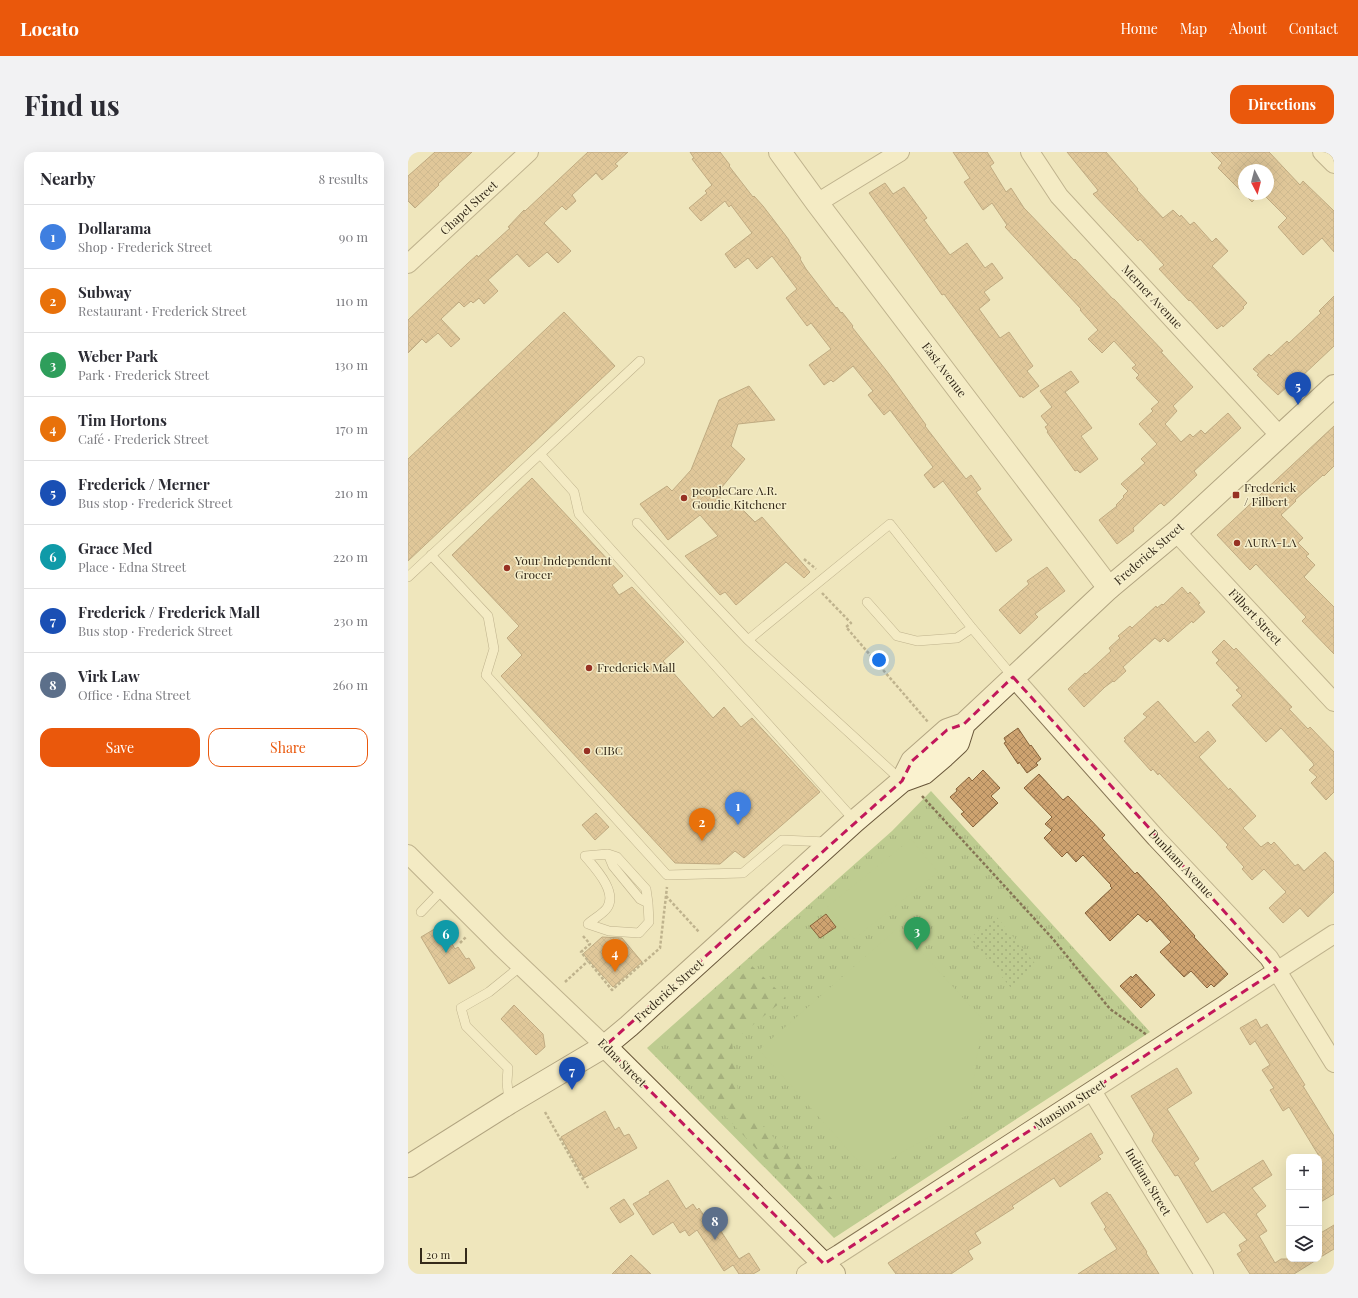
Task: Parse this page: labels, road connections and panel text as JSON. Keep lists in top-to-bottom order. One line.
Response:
{"streets":{"main road":["East Avenue","Frederick Street","Edna Street"],"street":["Chapel Street","Merner Avenue","Filbert Street","Dunham Avenue","Mansion Street","Indiana Street"]},"crossings":[["Merner Avenue","Frederick Street"],["East Avenue","Frederick Street"],["Frederick Street","Filbert Street"],["Frederick Street","Dunham Avenue"],["Frederick Street","Edna Street"],["Dunham Avenue","Mansion Street"],["Edna Street","Mansion Street"],["Mansion Street","Indiana Street"]],"places":{"transit":["Frederick / Filbert"],"other":["peopleCare A.R. Goudie Kitchener","AURA-LA","Your Independent Grocer","Frederick Mall","CIBC"]},"scale_bar":"20 m","north":"bottom","page":{"header":"Locato","nav":["Home","Map","About","Contact"],"buttons":["Directions",["Save","Share"]],"title":"Find us","heading":["Nearby","8 results"],"list":[{"mark":"1","name":"Dollarama","note":"Shop · Frederick Street","value":"90 m"},{"mark":"2","name":"Subway","note":"Restaurant · Frederick Street","value":"110 m"},{"mark":"3","name":"Weber Park","note":"Park · Frederick Street","value":"130 m"},{"mark":"4","name":"Tim Hortons","note":"Café · Frederick Street","value":"170 m"},{"mark":"5","name":"Frederick / Merner","note":"Bus stop · Frederick Street","value":"210 m"},{"mark":"6","name":"Grace Med","note":"Place · Edna Street","value":"220 m"},{"mark":"7","name":"Frederick / Frederick Mall","note":"Bus stop · Frederick Street","value":"230 m"},{"mark":"8","name":"Virk Law","note":"Office · Edna Street","value":"260 m"}],"pins":["5","1","2","3","6","4","7","8"],"map_buttons":["+","−"],"scale":"20 m"}}
